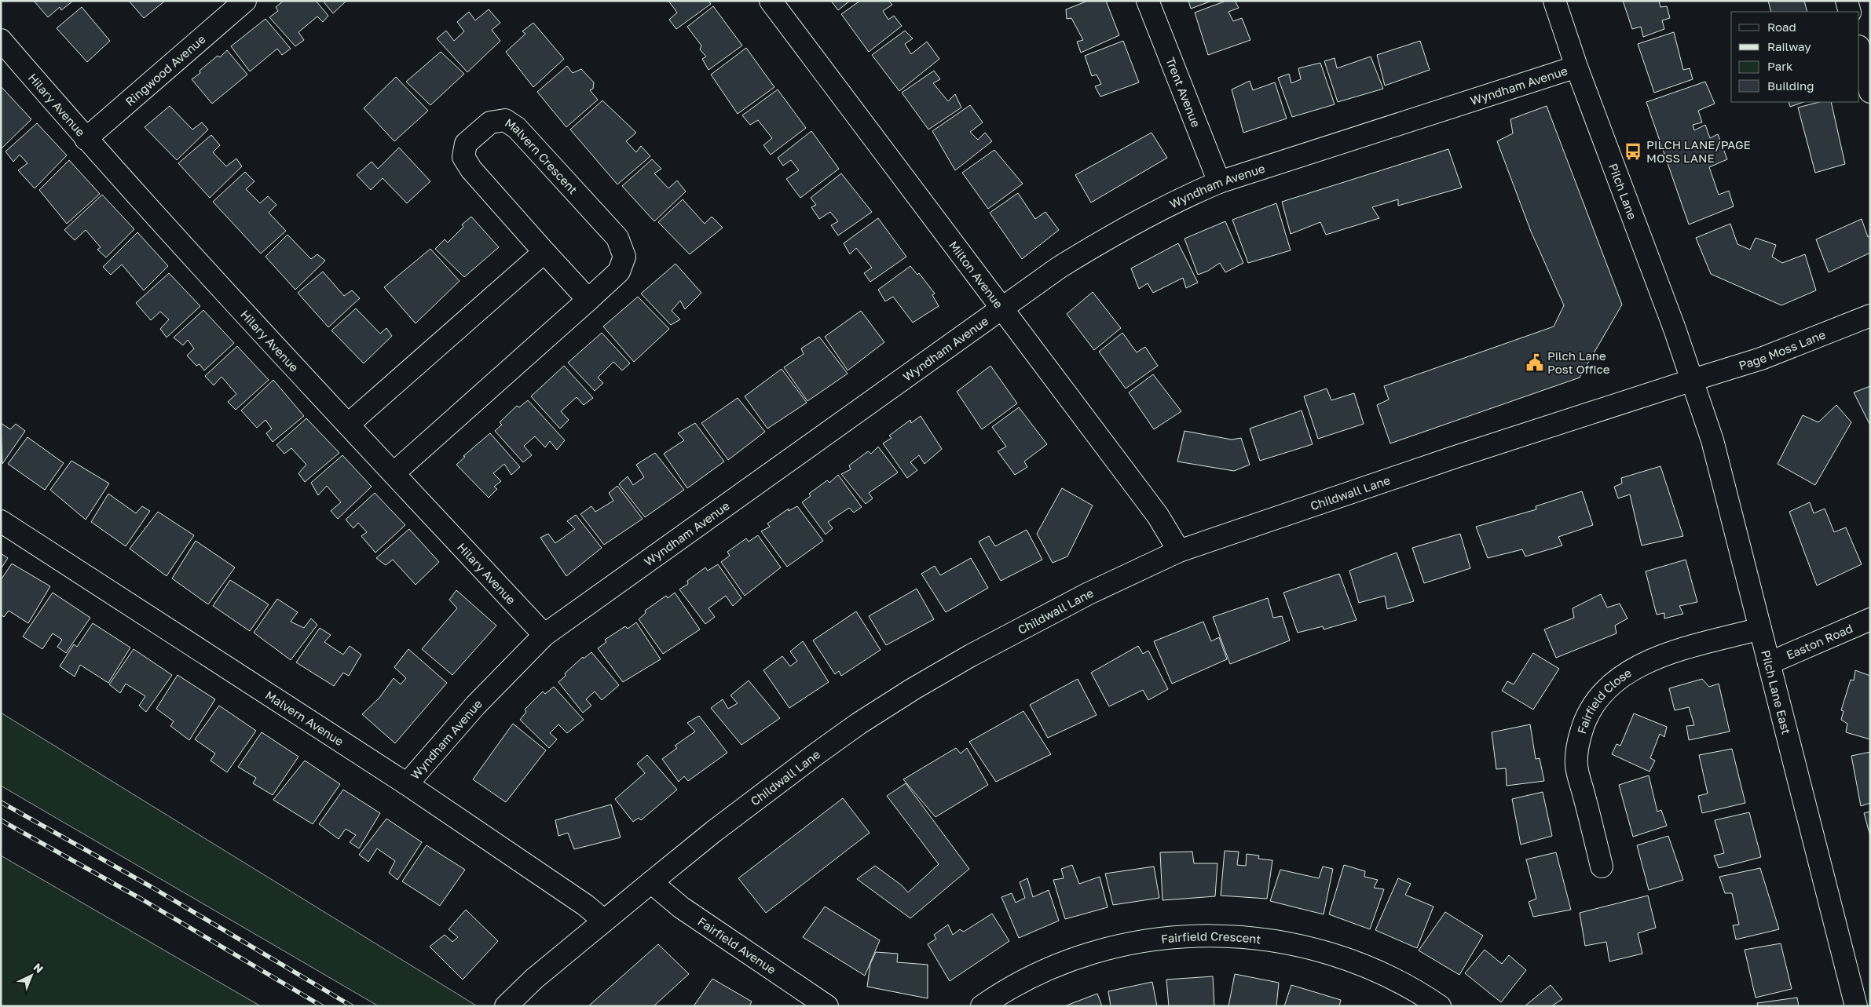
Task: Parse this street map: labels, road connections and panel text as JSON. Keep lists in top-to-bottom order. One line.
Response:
{"streets":{"street":["Ringwood Avenue","Wyndham Avenue","Trent Avenue","Hilary Avenue","Malvern Crescent","Pilch Lane","Milton Avenue","Page Moss Lane","Childwall Lane","Easton Road","Pilch Lane East","Fairfield Close","Malvern Avenue","Fairfield Crescent","Fairfield Avenue"]},"crossings":[["Ringwood Avenue","Hilary Avenue"],["Wyndham Avenue","Trent Avenue"],["Wyndham Avenue","Hilary Avenue"],["Wyndham Avenue","Pilch Lane"],["Wyndham Avenue","Milton Avenue"],["Wyndham Avenue","Malvern Avenue"],["Hilary Avenue","Malvern Crescent"],["Pilch Lane","Page Moss Lane"],["Pilch Lane","Childwall Lane"],["Pilch Lane","Pilch Lane East"],["Milton Avenue","Childwall Lane"],["Page Moss Lane","Childwall Lane"],["Page Moss Lane","Pilch Lane East"],["Childwall Lane","Pilch Lane East"],["Childwall Lane","Malvern Avenue"],["Childwall Lane","Fairfield Avenue"],["Easton Road","Pilch Lane East"],["Pilch Lane East","Fairfield Close"]],"places":{"bus stop":["PILCH LANE/PAGE MOSS LANE"],"public building":["Pilch Lane Post Office"]},"legend":["Road","Railway","Park","Building"],"north":"top right"}
